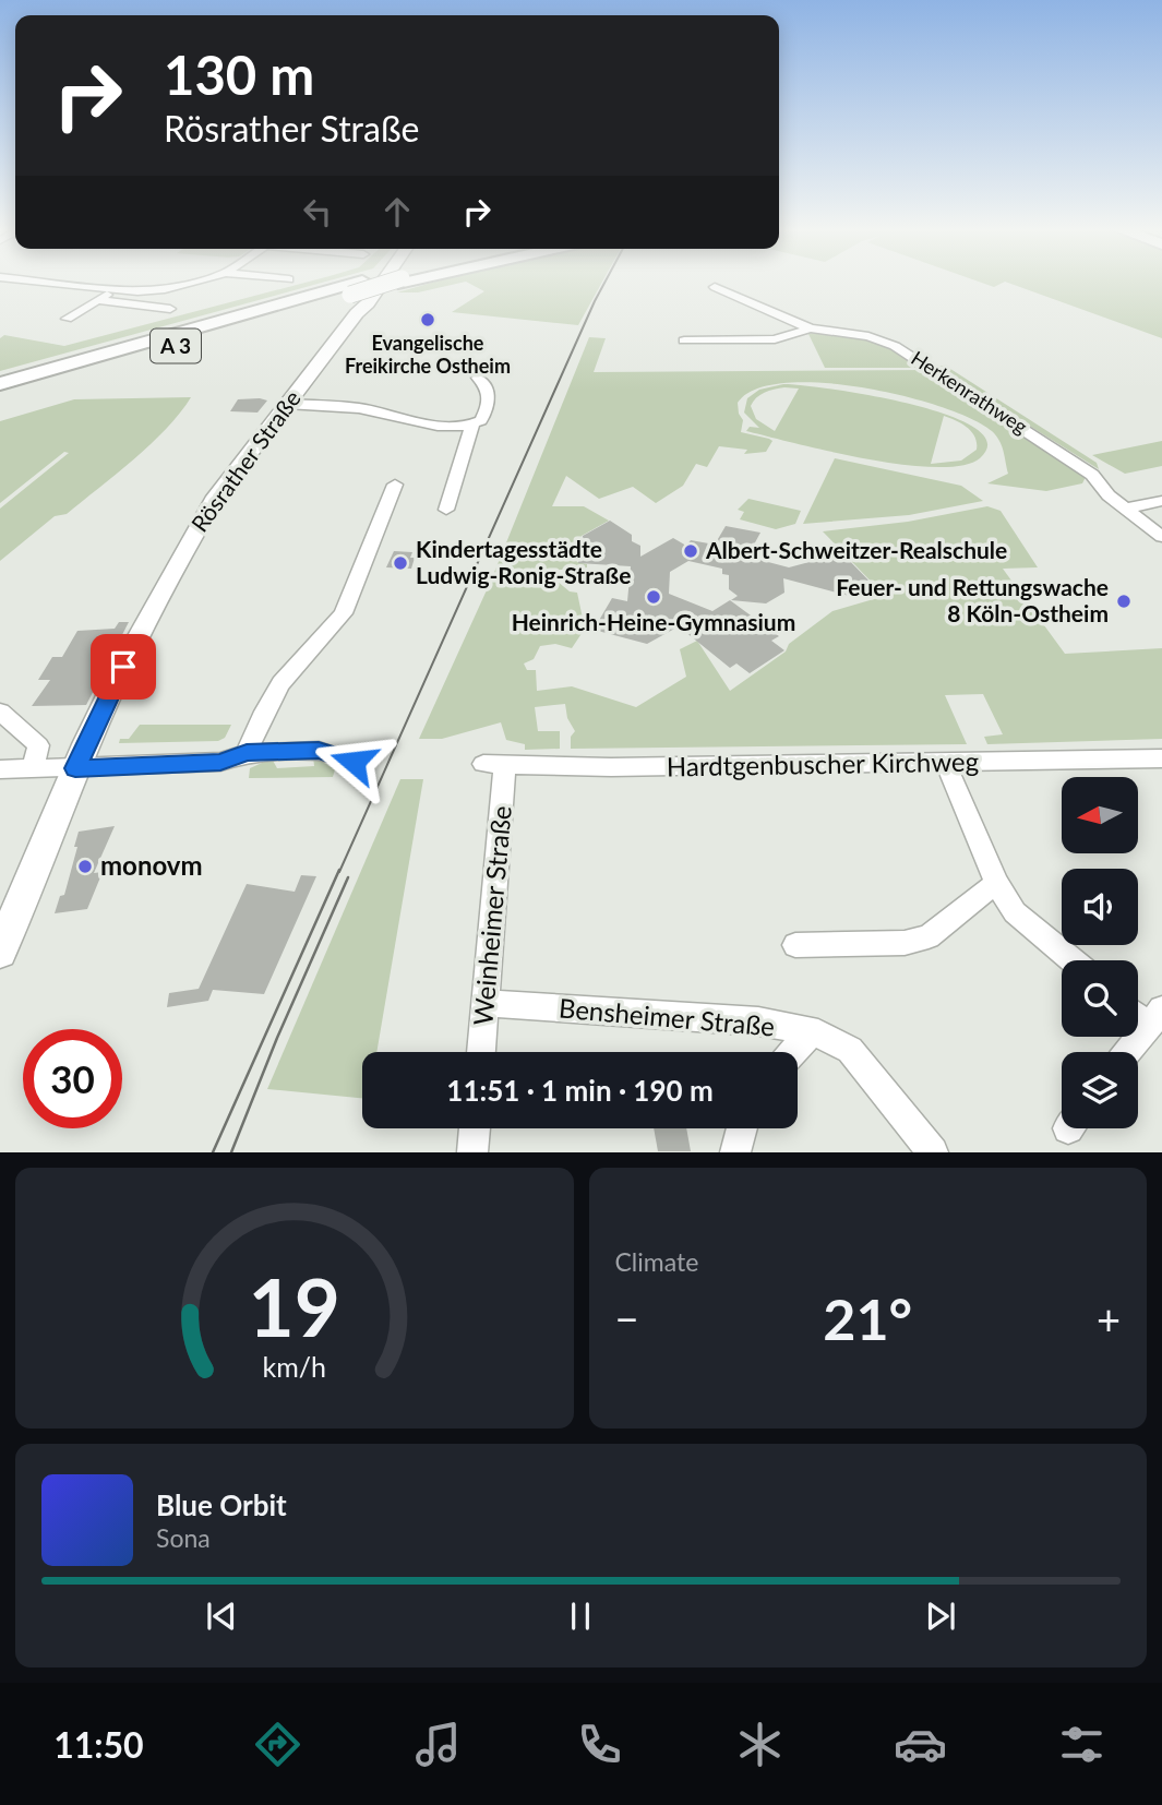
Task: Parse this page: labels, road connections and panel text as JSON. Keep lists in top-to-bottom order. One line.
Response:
{"streets":{"highway":["A 3"],"main road":["Rösrather Straße"],"street":["Herkenrathweg","Hardtgenbuscher Kirchweg","Weinheimer Straße","Bensheimer Straße"]},"crossings":[["A 3","Rösrather Straße"],["Hardtgenbuscher Kirchweg","Weinheimer Straße"],["Weinheimer Straße","Bensheimer Straße"]],"places":["Evangelische Freikirche Ostheim","Albert-Schweitzer-Realschule","Kindertagesstädte Ludwig-Ronig-Straße","Heinrich-Heine-Gymnasium","Feuer- und Rettungswache 8 Köln-Ostheim","monovm"],"north":"left","page":{"turn":["130 m","Rösrather Straße"],"limit":"30","trip":"11:51 · 1 min · 190 m","tile":"Climate","heat":["−","21°","+"],"song":["Blue Orbit","Sona"],"tabs":"11:50","gauge":["19","km/h"]}}
